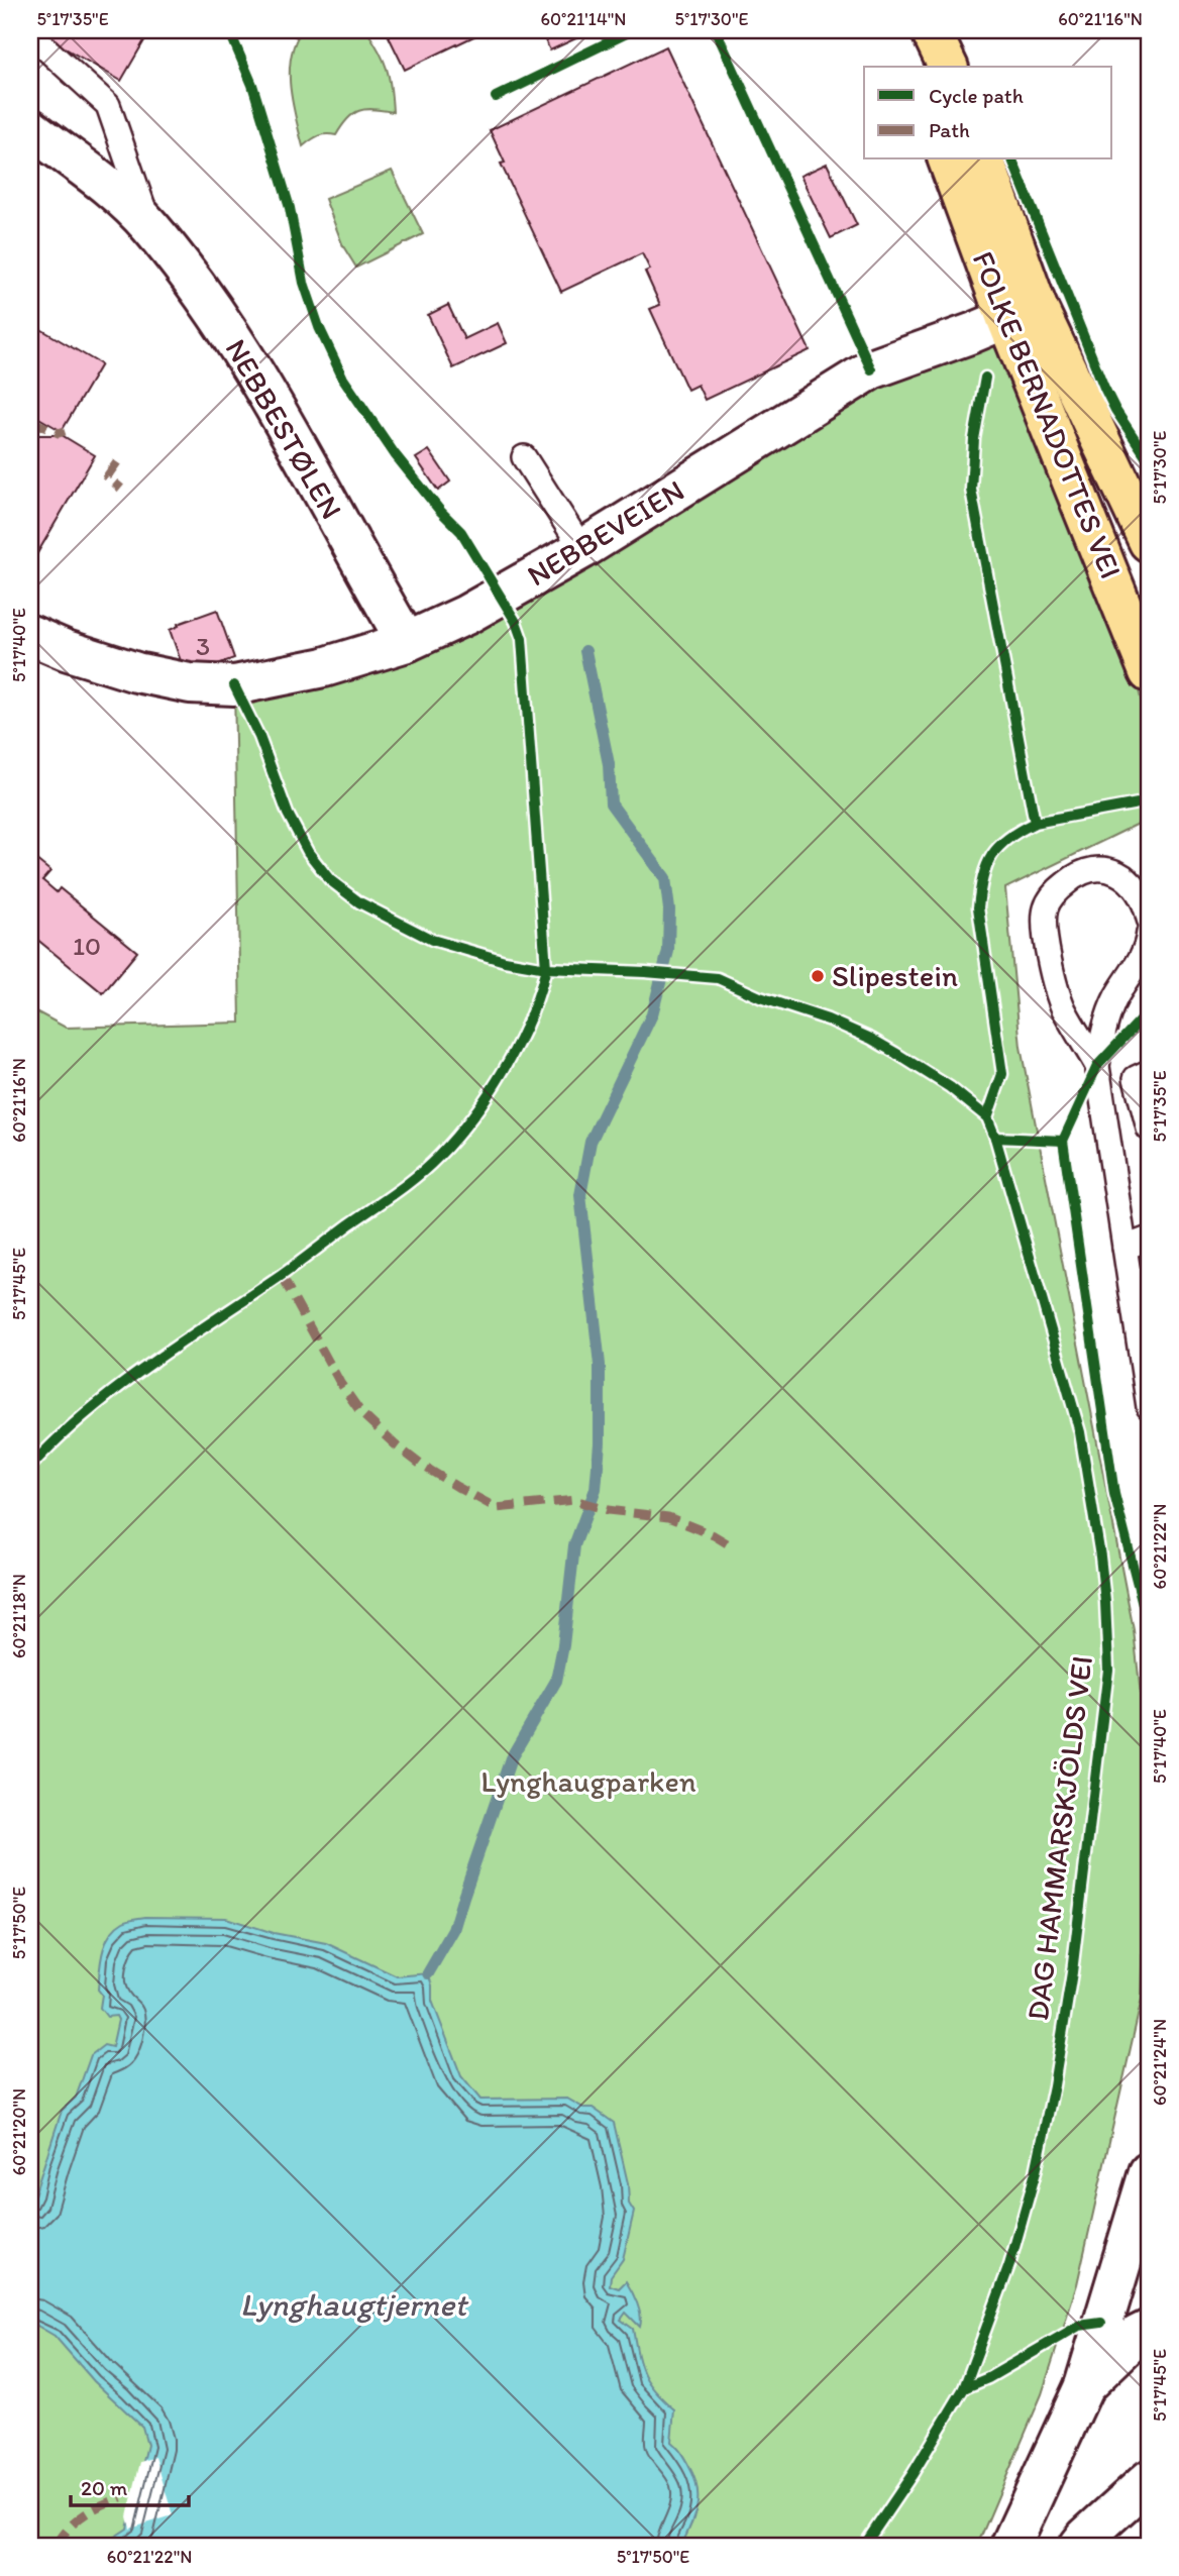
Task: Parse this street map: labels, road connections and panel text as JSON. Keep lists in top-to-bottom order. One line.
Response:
{"streets":{"main road":["FOLKE BERNADOTTES VEI"],"street":["NEBBESTØLEN","NEBBEVEIEN"],"cycle path":["DAG HAMMARSKJÖLDS VEI"]},"crossings":[["FOLKE BERNADOTTES VEI","NEBBEVEIEN"],["NEBBESTØLEN","NEBBEVEIEN"]],"water":["Lynghaugtjernet"],"parks":["Lynghaugparken"],"places":["Slipestein"],"house_numbers":["3","10"],"legend":["Cycle path","Path"],"scale_bar":"20 m","coordinates":["5°17'35\"E","60°21'14\"N","5°17'30\"E","60°21'16\"N","5°17'40\"E","5°17'45\"E","60°21'22\"N","60°21'18\"N","5°17'50\"E","60°21'24\"N","60°21'20\"N"]}
